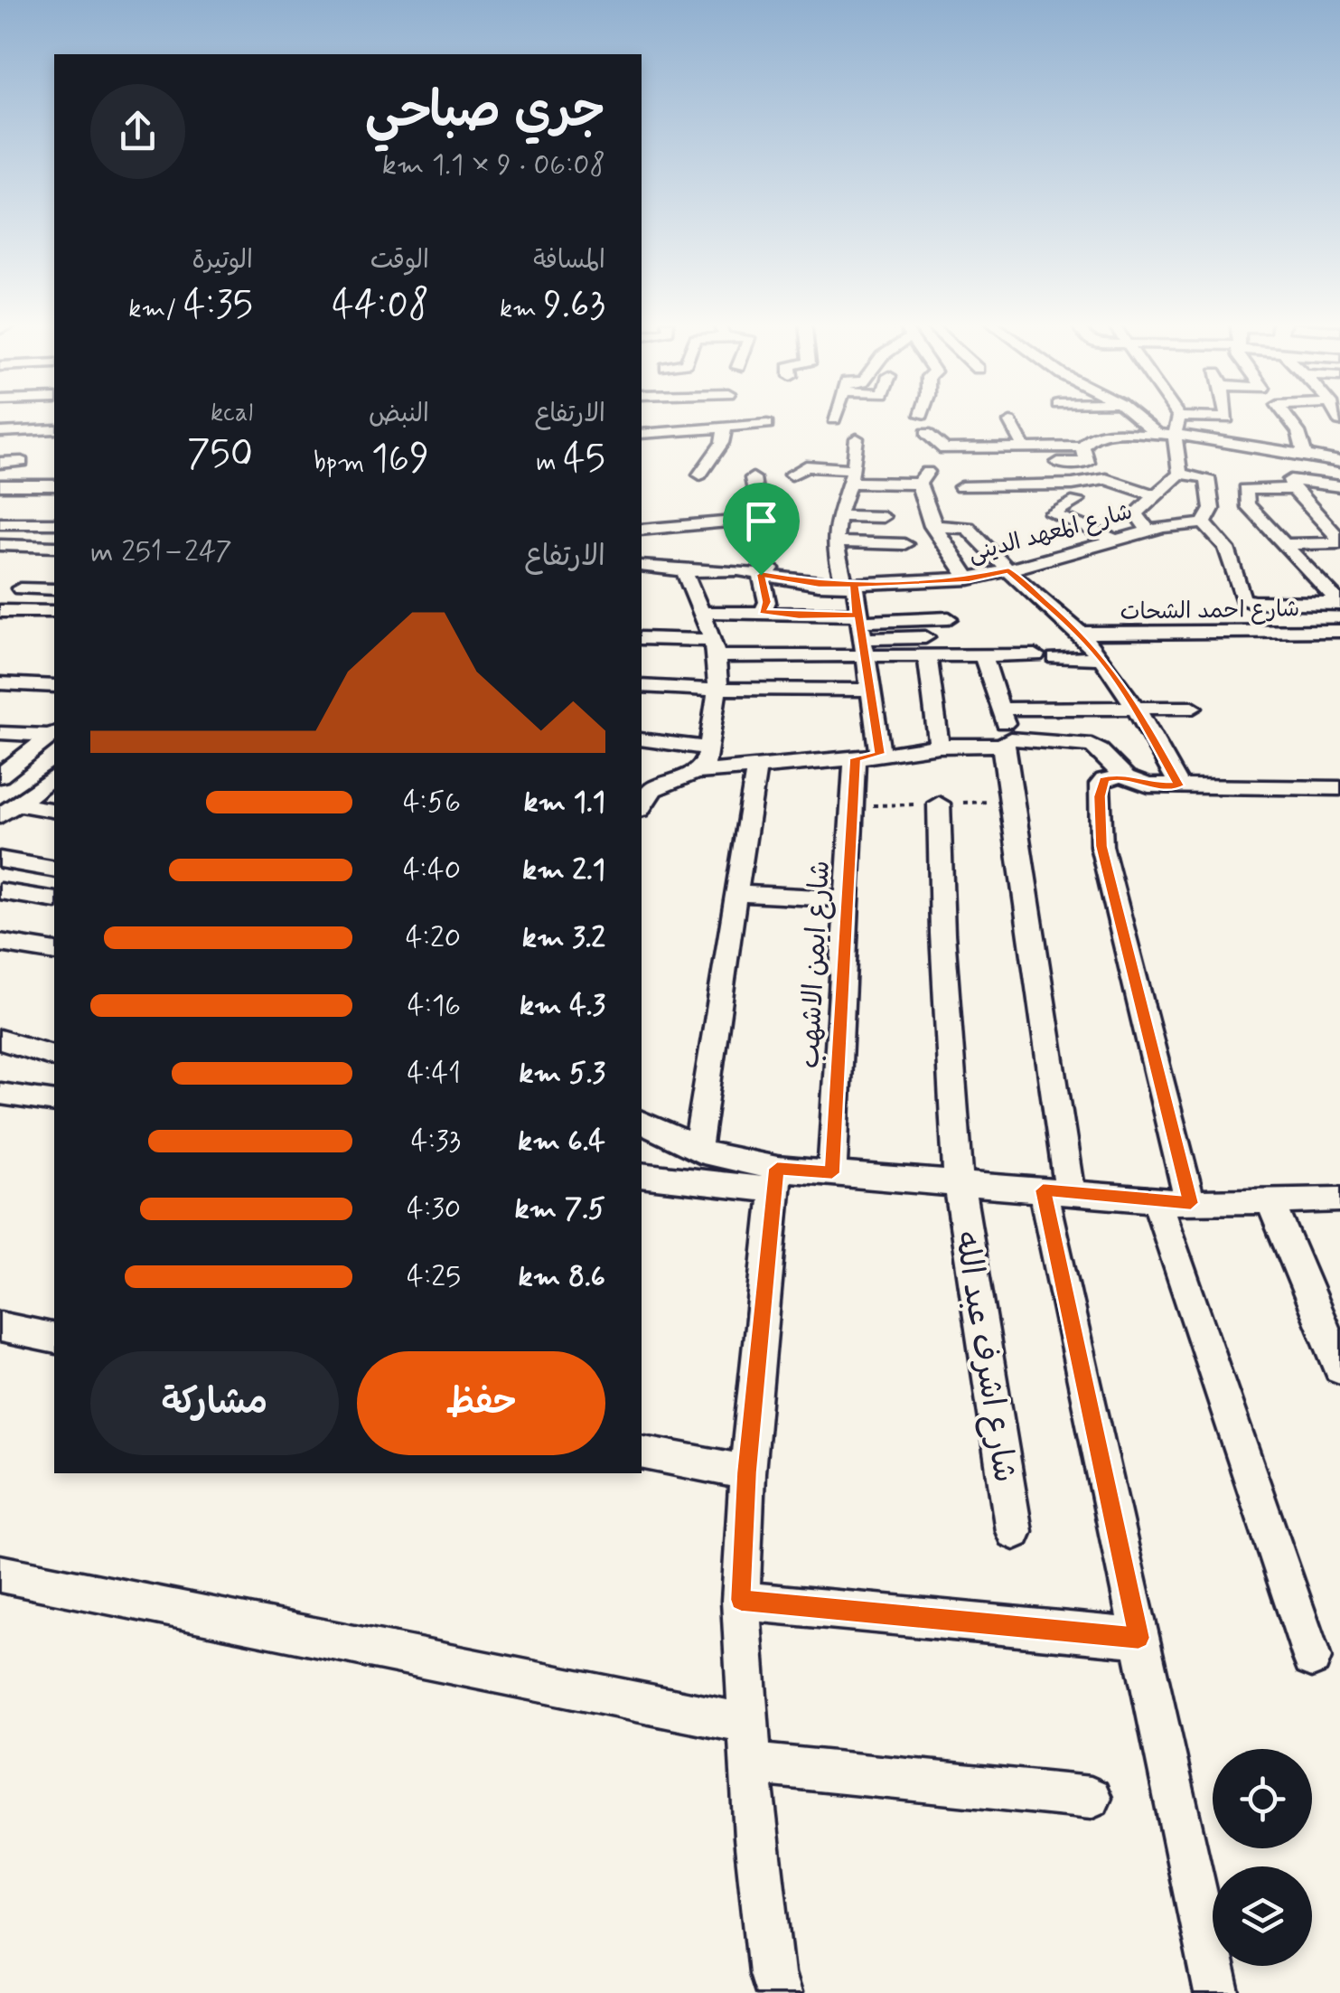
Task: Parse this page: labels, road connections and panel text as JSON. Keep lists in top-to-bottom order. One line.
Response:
{"streets":{"street":["شارع المعهد الدينى","شارع احمد الشحات","شارع ايمن الاشهب","شارع اشرف عبد الله"]},"page":{"heading":["جري صباحي","06:08 · 9 × 1.1 km"],"stats":[["المسافة","9.63 km"],["الوقت","44:08"],["الوتيرة","4:35 /km"],["الارتفاع","45 m"],["النبض","169 bpm"],["kcal","750"]],"chart":["الارتفاع","247–251 m"],"list":[{"name":"1.1 km","note":"4:56"},{"name":"2.1 km","note":"4:40"},{"name":"3.2 km","note":"4:20"},{"name":"4.3 km","note":"4:16"},{"name":"5.3 km","note":"4:41"},{"name":"6.4 km","note":"4:33"},{"name":"7.5 km","note":"4:30"},{"name":"8.6 km","note":"4:25"}],"buttons":["حفظ","مشاركة"]}}
